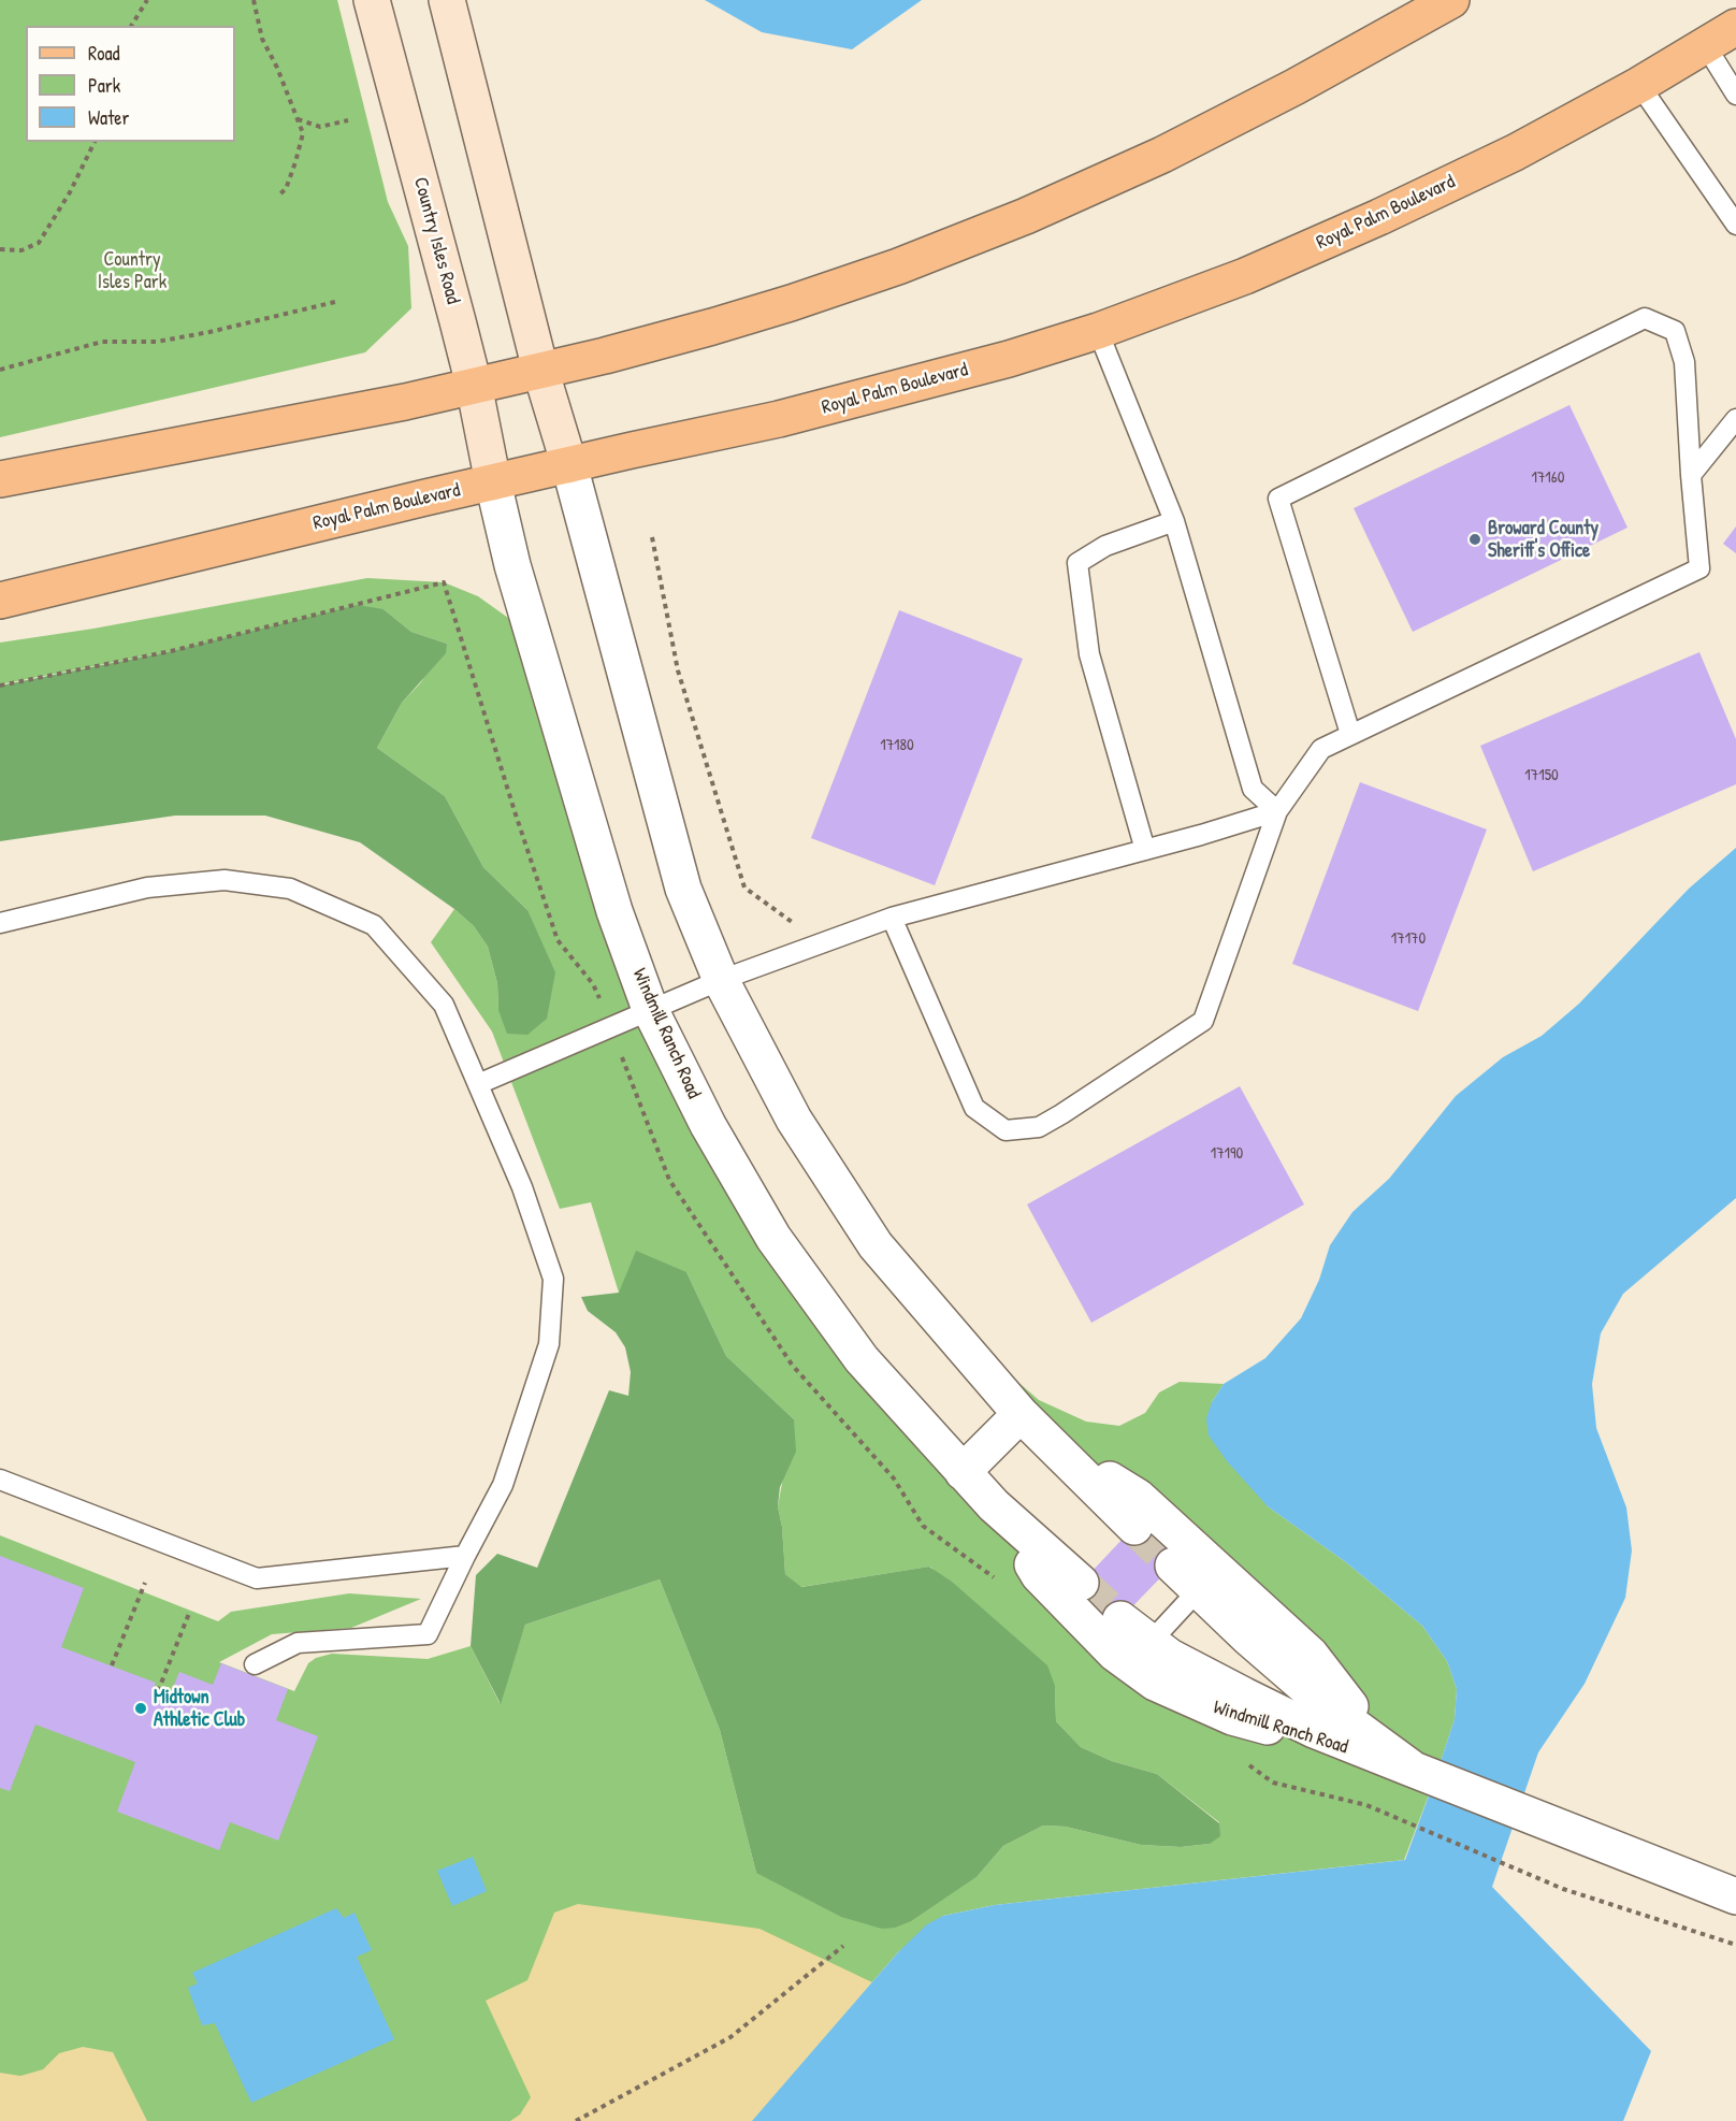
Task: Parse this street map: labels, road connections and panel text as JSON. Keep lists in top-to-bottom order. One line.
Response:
{"streets":{"main road":["Royal Palm Boulevard"],"street":["Country Isles Road","Windmill Ranch Road"]},"crossings":[["Royal Palm Boulevard","Country Isles Road"],["Royal Palm Boulevard","Windmill Ranch Road"],["Country Isles Road","Windmill Ranch Road"]],"parks":["Country Isles Park"],"places":["Broward County Sheriff's Office","Midtown Athletic Club"],"house_numbers":["17160","17180","17150","17170","17190"],"legend":["Road","Park","Water"]}
